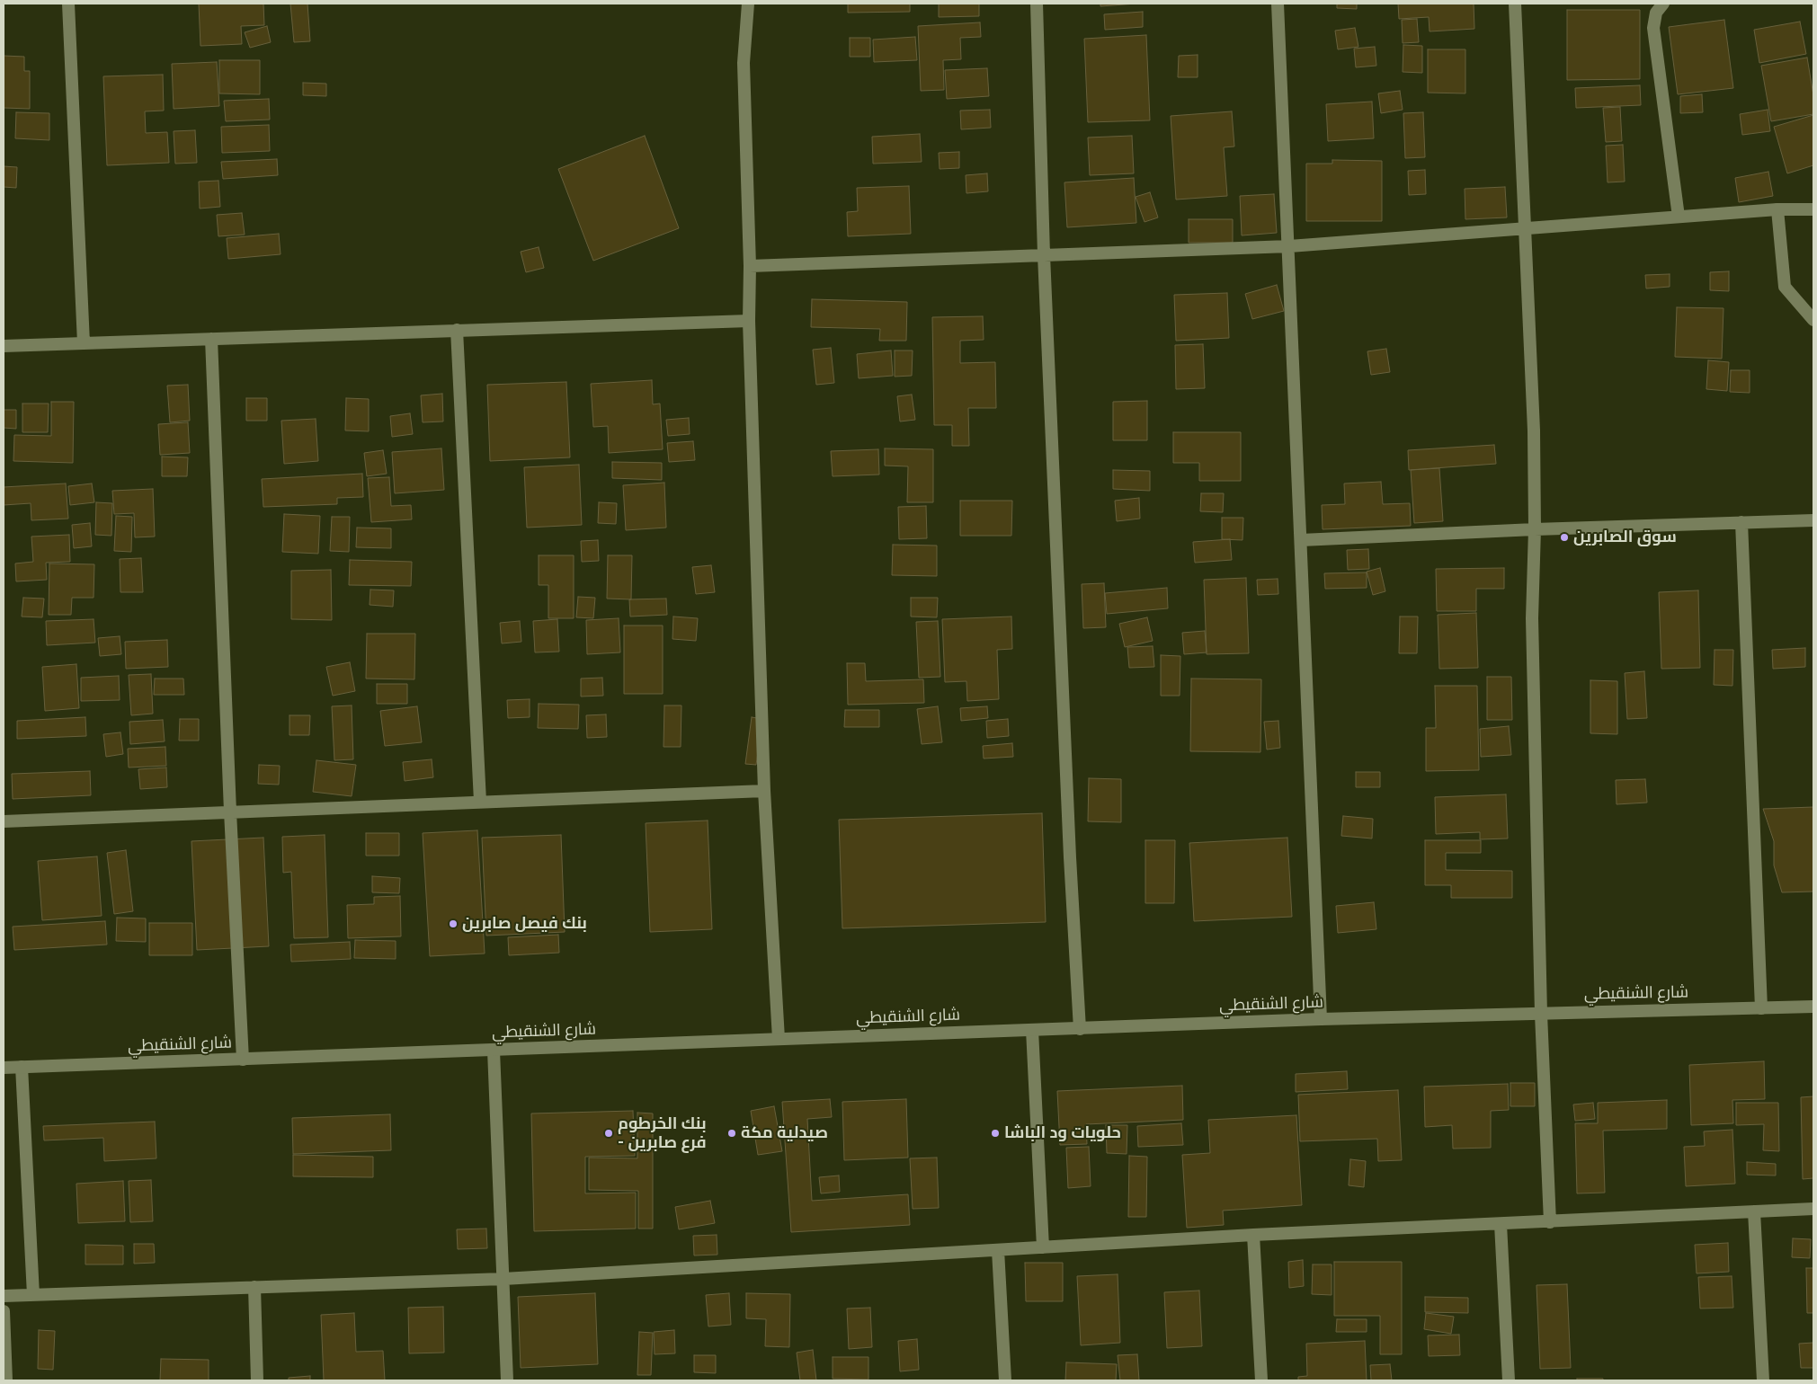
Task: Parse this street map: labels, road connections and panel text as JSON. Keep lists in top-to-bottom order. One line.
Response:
{"streets":{"street":["شارع الشنقيطي"]},"places":["سوق الصابرين","بنك فيصل صابرين","بنك الخرطوم - فرع صابرين","صيدلية مكة","حلويات ود الباشا"]}
